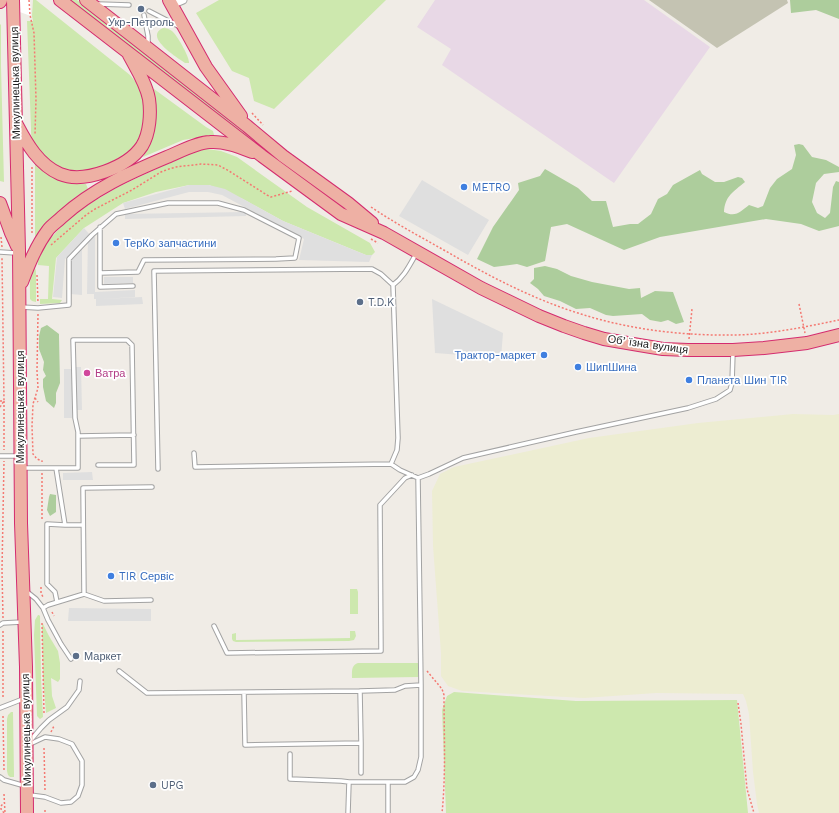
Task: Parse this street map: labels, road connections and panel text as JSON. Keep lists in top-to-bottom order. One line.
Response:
{"streets":{"highway":["Микулинецька вулиця","Обʼїзна вулиця"]},"places":["Укр-Петроль","METRO","ТерКо запчастини","T.D.K","Трактор-маркет","ШипШина","Ватра","Планета Шин TIR","TIR Сервіс","Маркет","UPG"]}
